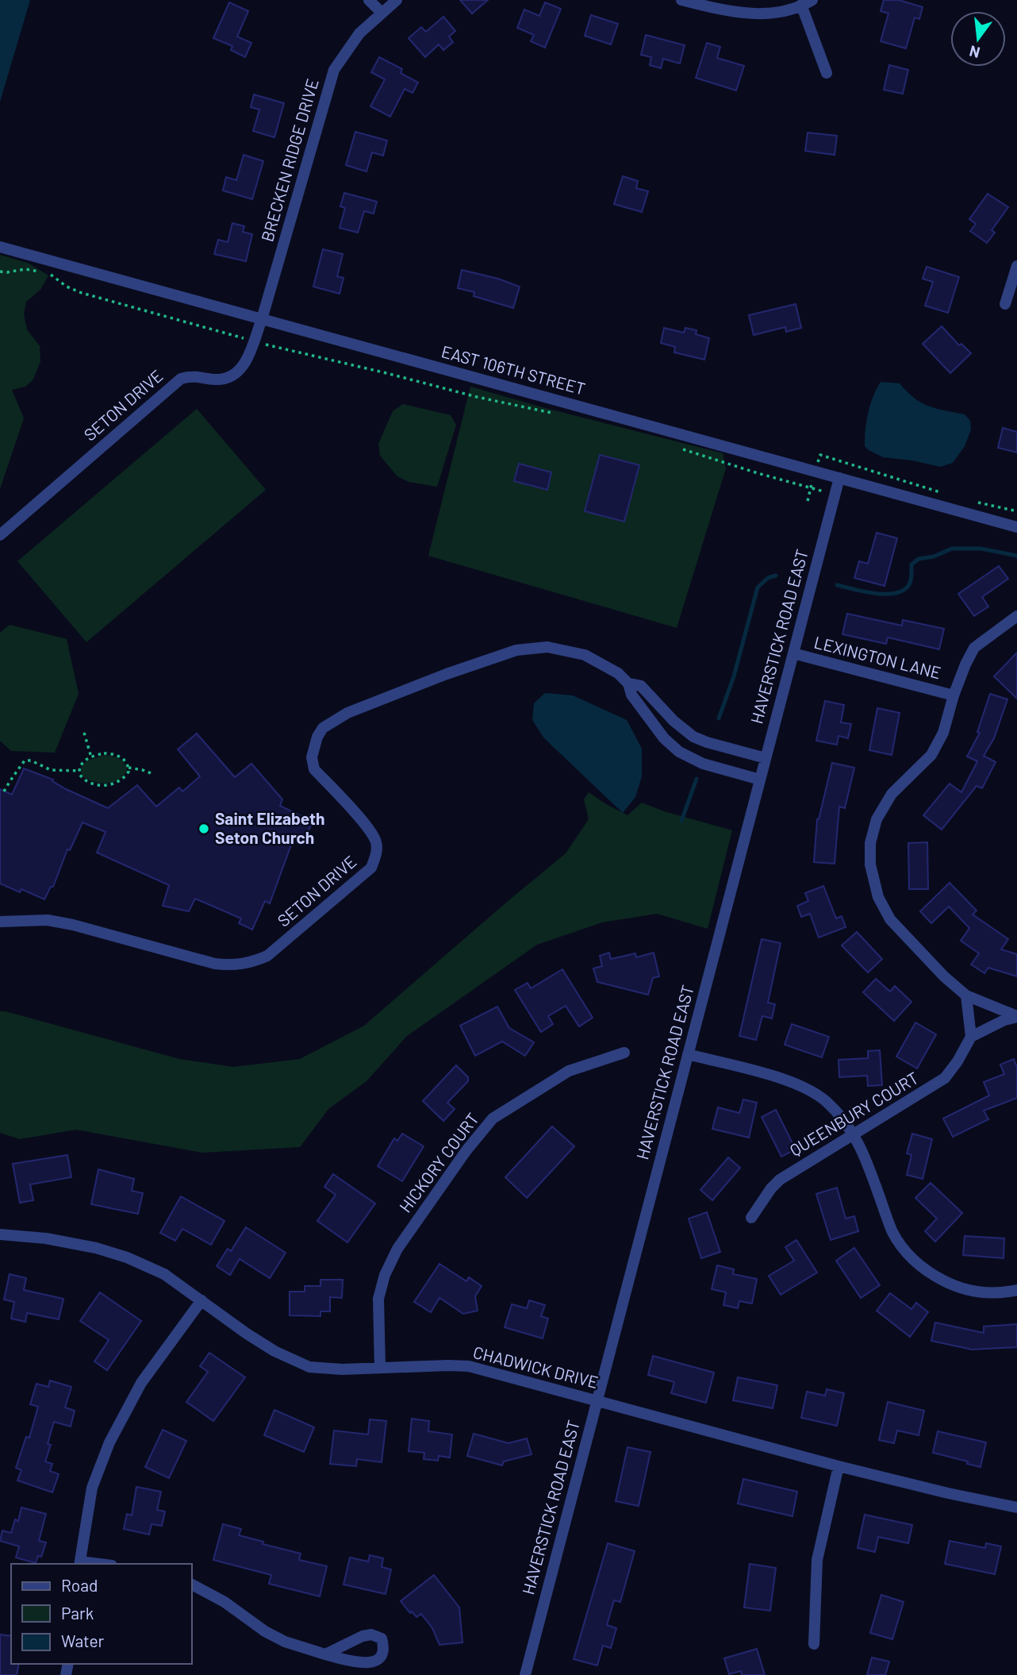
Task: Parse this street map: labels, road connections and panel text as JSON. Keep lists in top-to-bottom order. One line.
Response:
{"streets":{"street":["BRECKEN RIDGE DRIVE","EAST 106TH STREET","SETON DRIVE","HAVERSTICK ROAD EAST","LEXINGTON LANE","QUEENBURY COURT","HICKORY COURT","CHADWICK DRIVE"]},"crossings":[["BRECKEN RIDGE DRIVE","EAST 106TH STREET"],["BRECKEN RIDGE DRIVE","SETON DRIVE"],["EAST 106TH STREET","SETON DRIVE"],["EAST 106TH STREET","HAVERSTICK ROAD EAST"],["SETON DRIVE","HAVERSTICK ROAD EAST"],["HAVERSTICK ROAD EAST","LEXINGTON LANE"],["HAVERSTICK ROAD EAST","CHADWICK DRIVE"],["HICKORY COURT","CHADWICK DRIVE"]],"places":["Saint Elizabeth Seton Church"],"legend":["Road","Park","Water"],"north":"bottom"}
